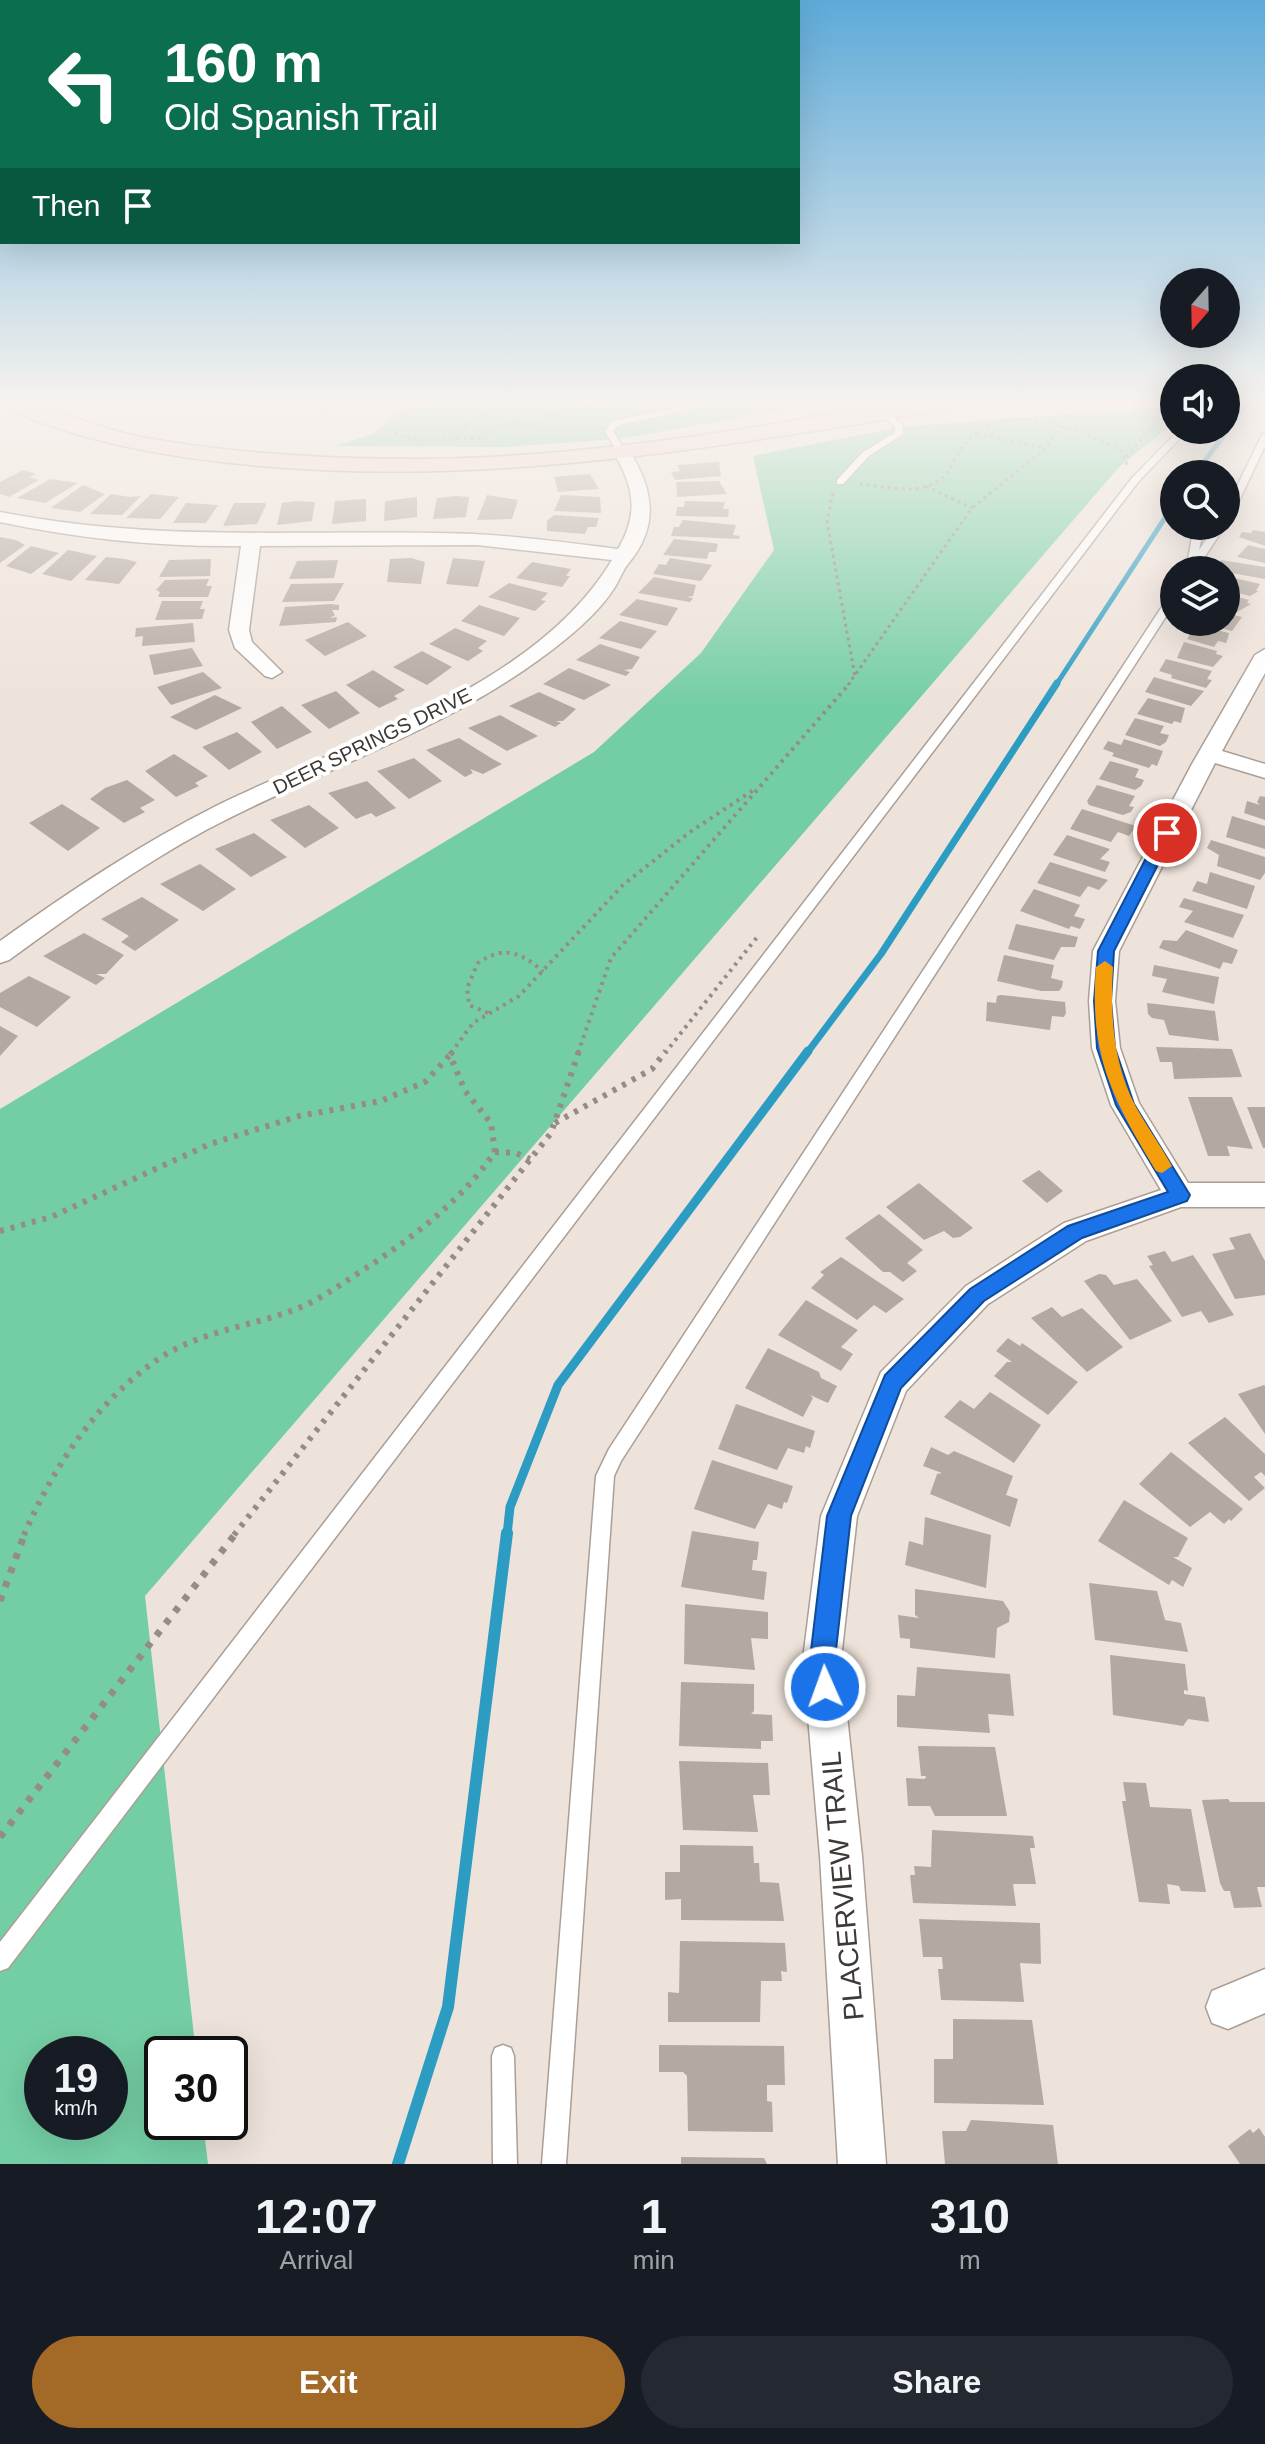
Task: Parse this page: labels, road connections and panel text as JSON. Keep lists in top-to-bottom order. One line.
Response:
{"streets":{"street":["DEER SPRINGS DRIVE","PLACERVIEW TRAIL"]},"north":"bottom","page":{"turn":["160 m","Old Spanish Trail"],"then":"Then","speed":"19 km/h","limit":"30","eta":["12:07","Arrival","1","min","310","m"],"buttons":["Exit","Share"]}}
